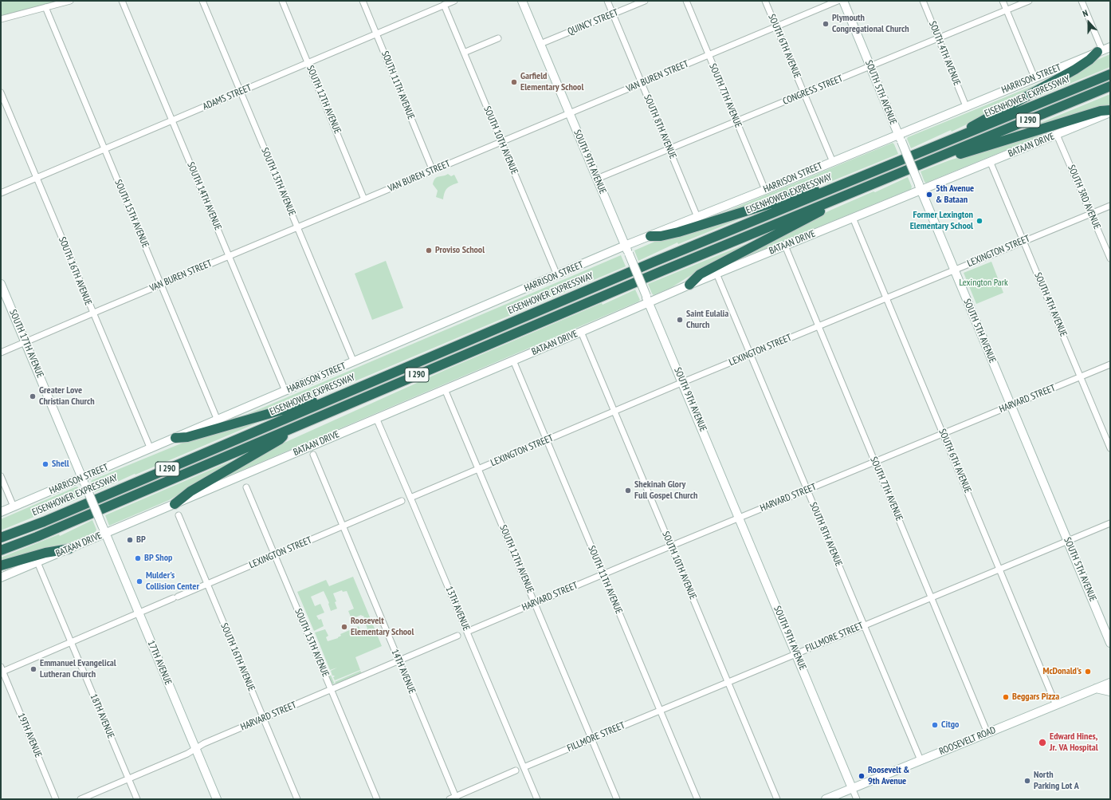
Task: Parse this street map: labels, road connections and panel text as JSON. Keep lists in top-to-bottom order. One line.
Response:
{"streets":{"highway":["EISENHOWER EXPRESSWAY","I 290"],"street":["QUINCY STREET","SOUTH 6TH AVENUE","SOUTH 4TH AVENUE","VAN BUREN STREET","HARRISON STREET","SOUTH 11TH AVENUE","CONGRESS STREET","SOUTH 5TH AVENUE","SOUTH 7TH AVENUE","ADAMS STREET","SOUTH 12TH AVENUE","SOUTH 8TH AVENUE","SOUTH 10TH AVENUE","BATAAN DRIVE","SOUTH 9TH AVENUE","SOUTH 13TH AVENUE","SOUTH 14TH AVENUE","SOUTH 3RD AVENUE","SOUTH 15TH AVENUE","LEXINGTON STREET","SOUTH 16TH AVENUE","SOUTH 17TH AVENUE","HARVARD STREET","13TH AVENUE","FILLMORE STREET","17TH AVENUE","14TH AVENUE","18TH AVENUE","19TH AVENUE","ROOSEVELT ROAD"]},"crossings":[["QUINCY STREET","SOUTH 8TH AVENUE"],["QUINCY STREET","SOUTH 9TH AVENUE"],["SOUTH 6TH AVENUE","VAN BUREN STREET"],["SOUTH 6TH AVENUE","HARRISON STREET"],["SOUTH 6TH AVENUE","CONGRESS STREET"],["SOUTH 6TH AVENUE","BATAAN DRIVE"],["SOUTH 6TH AVENUE","LEXINGTON STREET"],["SOUTH 6TH AVENUE","HARVARD STREET"],["SOUTH 6TH AVENUE","FILLMORE STREET"],["SOUTH 6TH AVENUE","ROOSEVELT ROAD"],["SOUTH 4TH AVENUE","HARRISON STREET"],["SOUTH 4TH AVENUE","CONGRESS STREET"],["SOUTH 4TH AVENUE","BATAAN DRIVE"],["SOUTH 4TH AVENUE","LEXINGTON STREET"],["SOUTH 4TH AVENUE","HARVARD STREET"],["VAN BUREN STREET","SOUTH 11TH AVENUE"],["VAN BUREN STREET","SOUTH 7TH AVENUE"],["VAN BUREN STREET","SOUTH 12TH AVENUE"],["VAN BUREN STREET","SOUTH 8TH AVENUE"],["VAN BUREN STREET","SOUTH 10TH AVENUE"],["VAN BUREN STREET","SOUTH 9TH AVENUE"],["VAN BUREN STREET","SOUTH 13TH AVENUE"],["VAN BUREN STREET","SOUTH 14TH AVENUE"],["VAN BUREN STREET","SOUTH 15TH AVENUE"],["VAN BUREN STREET","SOUTH 16TH AVENUE"],["VAN BUREN STREET","SOUTH 17TH AVENUE"],["HARRISON STREET","SOUTH 5TH AVENUE"],["HARRISON STREET","SOUTH 7TH AVENUE"],["HARRISON STREET","SOUTH 8TH AVENUE"],["HARRISON STREET","SOUTH 10TH AVENUE"],["HARRISON STREET","SOUTH 9TH AVENUE"],["HARRISON STREET","SOUTH 13TH AVENUE"],["HARRISON STREET","SOUTH 14TH AVENUE"],["HARRISON STREET","SOUTH 15TH AVENUE"],["HARRISON STREET","SOUTH 16TH AVENUE"],["HARRISON STREET","SOUTH 17TH AVENUE"],["SOUTH 11TH AVENUE","ADAMS STREET"],["SOUTH 11TH AVENUE","BATAAN DRIVE"],["SOUTH 11TH AVENUE","LEXINGTON STREET"],["SOUTH 11TH AVENUE","HARVARD STREET"],["SOUTH 11TH AVENUE","FILLMORE STREET"],["CONGRESS STREET","SOUTH 5TH AVENUE"],["CONGRESS STREET","SOUTH 7TH AVENUE"],["CONGRESS STREET","SOUTH 8TH AVENUE"],["CONGRESS STREET","SOUTH 9TH AVENUE"],["SOUTH 5TH AVENUE","BATAAN DRIVE"],["SOUTH 5TH AVENUE","LEXINGTON STREET"],["SOUTH 5TH AVENUE","HARVARD STREET"],["SOUTH 5TH AVENUE","FILLMORE STREET"],["SOUTH 7TH AVENUE","BATAAN DRIVE"],["SOUTH 7TH AVENUE","LEXINGTON STREET"],["SOUTH 7TH AVENUE","HARVARD STREET"],["SOUTH 7TH AVENUE","FILLMORE STREET"],["SOUTH 7TH AVENUE","ROOSEVELT ROAD"],["ADAMS STREET","SOUTH 12TH AVENUE"],["ADAMS STREET","SOUTH 10TH AVENUE"],["ADAMS STREET","SOUTH 13TH AVENUE"],["ADAMS STREET","SOUTH 14TH AVENUE"],["ADAMS STREET","SOUTH 15TH AVENUE"],["ADAMS STREET","SOUTH 16TH AVENUE"],["SOUTH 12TH AVENUE","BATAAN DRIVE"],["SOUTH 12TH AVENUE","LEXINGTON STREET"],["SOUTH 12TH AVENUE","HARVARD STREET"],["SOUTH 12TH AVENUE","FILLMORE STREET"],["SOUTH 8TH AVENUE","BATAAN DRIVE"],["SOUTH 8TH AVENUE","LEXINGTON STREET"],["SOUTH 8TH AVENUE","HARVARD STREET"],["SOUTH 8TH AVENUE","FILLMORE STREET"],["SOUTH 8TH AVENUE","ROOSEVELT ROAD"],["SOUTH 10TH AVENUE","BATAAN DRIVE"],["SOUTH 10TH AVENUE","LEXINGTON STREET"],["SOUTH 10TH AVENUE","HARVARD STREET"],["SOUTH 10TH AVENUE","FILLMORE STREET"],["BATAAN DRIVE","SOUTH 9TH AVENUE"],["BATAAN DRIVE","SOUTH 3RD AVENUE"],["BATAAN DRIVE","SOUTH 17TH AVENUE"],["BATAAN DRIVE","13TH AVENUE"],["BATAAN DRIVE","17TH AVENUE"],["BATAAN DRIVE","18TH AVENUE"],["SOUTH 9TH AVENUE","LEXINGTON STREET"],["SOUTH 9TH AVENUE","HARVARD STREET"],["SOUTH 9TH AVENUE","FILLMORE STREET"],["SOUTH 9TH AVENUE","ROOSEVELT ROAD"],["SOUTH 3RD AVENUE","LEXINGTON STREET"],["SOUTH 15TH AVENUE","LEXINGTON STREET"],["SOUTH 15TH AVENUE","HARVARD STREET"],["LEXINGTON STREET","SOUTH 16TH AVENUE"],["LEXINGTON STREET","13TH AVENUE"],["LEXINGTON STREET","17TH AVENUE"],["LEXINGTON STREET","14TH AVENUE"],["LEXINGTON STREET","18TH AVENUE"],["LEXINGTON STREET","19TH AVENUE"],["SOUTH 16TH AVENUE","HARVARD STREET"],["SOUTH 17TH AVENUE","17TH AVENUE"],["HARVARD STREET","13TH AVENUE"],["HARVARD STREET","17TH AVENUE"],["HARVARD STREET","14TH AVENUE"],["HARVARD STREET","18TH AVENUE"],["13TH AVENUE","FILLMORE STREET"]],"parks":["Lexington Park"],"places":["Plymouth Congregational Church","Garfield Elementary School","5th Avenue & Bataan","Former Lexington Elementary School","Proviso School","Saint Eulalia Church","Greater Love Christian Church","Shell","Shekinah Glory Full Gospel Church","BP","BP Shop","Mulder's Collision Center","Roosevelt Elementary School","Emmanuel Evangelical Lutheran Church","McDonald's","Beggars Pizza","Citgo","Edward Hines, Jr. VA Hospital","Roosevelt & 9th Avenue","North Parking Lot A"],"north":"top"}
